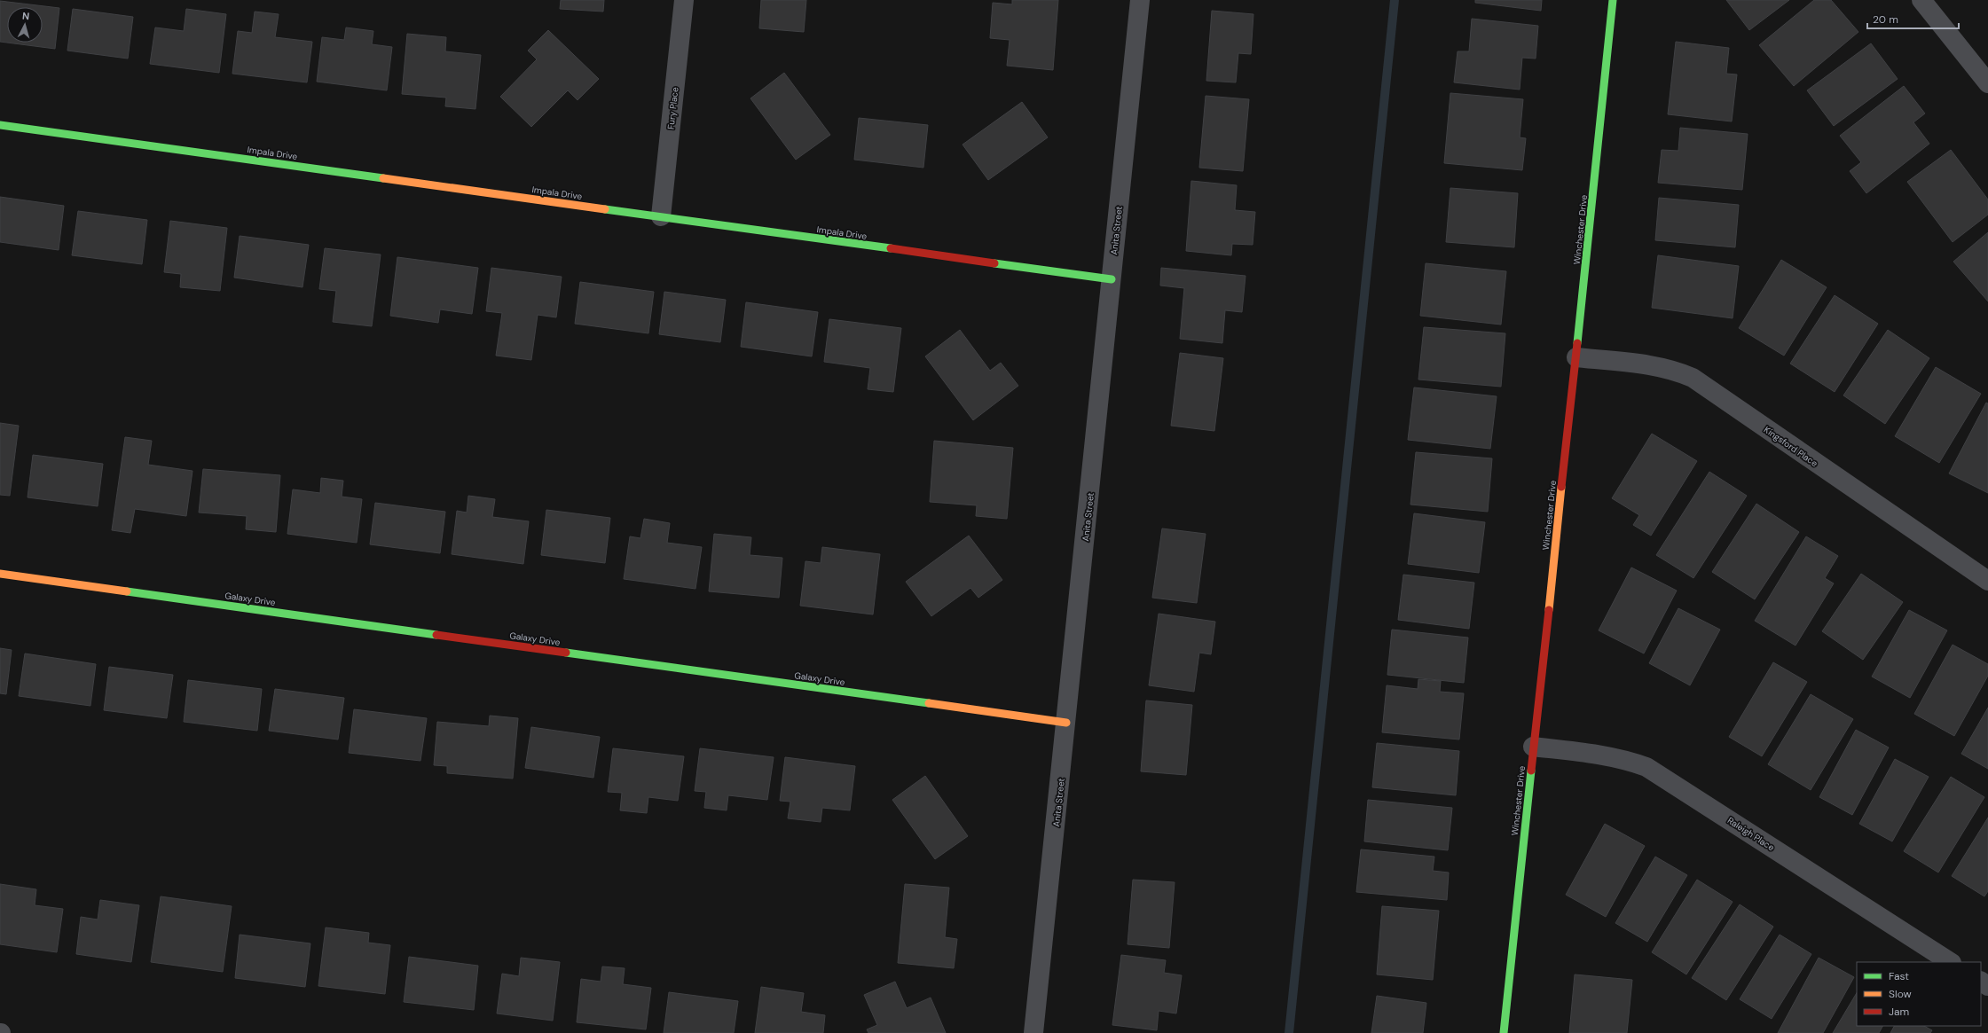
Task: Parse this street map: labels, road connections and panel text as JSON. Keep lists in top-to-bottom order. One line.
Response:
{"streets":{"street":["Fury Place","Impala Drive","Winchester Drive","Anita Street","Kingsford Place","Galaxy Drive","Raleigh Place"]},"crossings":[["Fury Place","Impala Drive"],["Impala Drive","Anita Street"],["Winchester Drive","Kingsford Place"],["Winchester Drive","Raleigh Place"],["Anita Street","Galaxy Drive"]],"legend":["Fast","Slow","Jam"],"scale_bar":"20 m","north":"top"}
